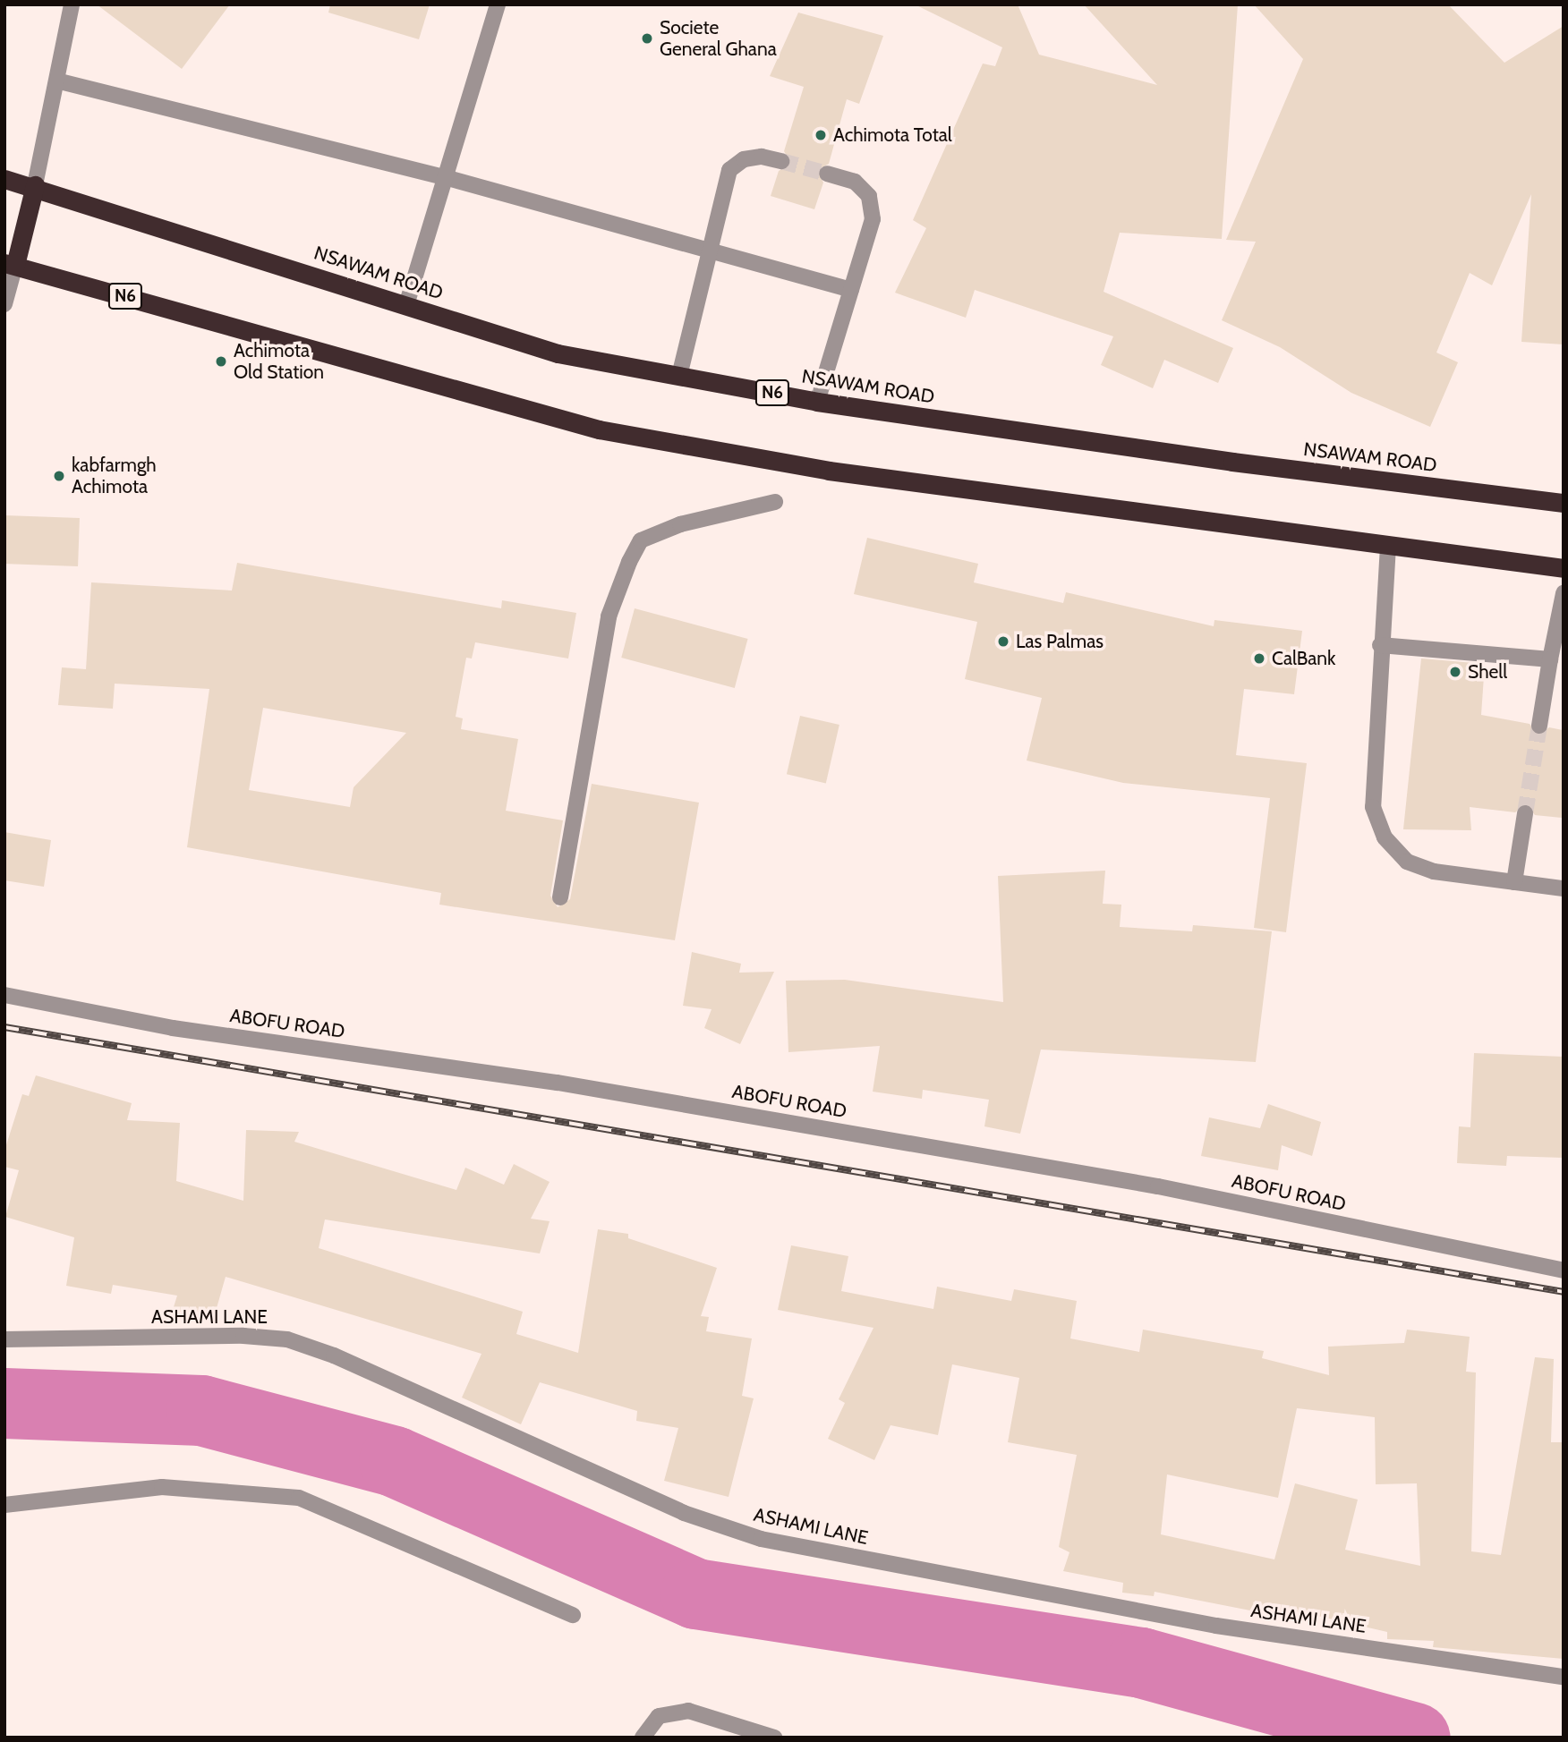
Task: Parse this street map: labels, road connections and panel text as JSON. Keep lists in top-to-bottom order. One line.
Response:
{"streets":{"highway":["NSAWAM ROAD","N6"],"street":["ABOFU ROAD","ASHAMI LANE"]},"places":["Societe General Ghana","Achimota Total","Achimota Old Station","kabfarmgh Achimota","Las Palmas","CalBank","Shell"]}
